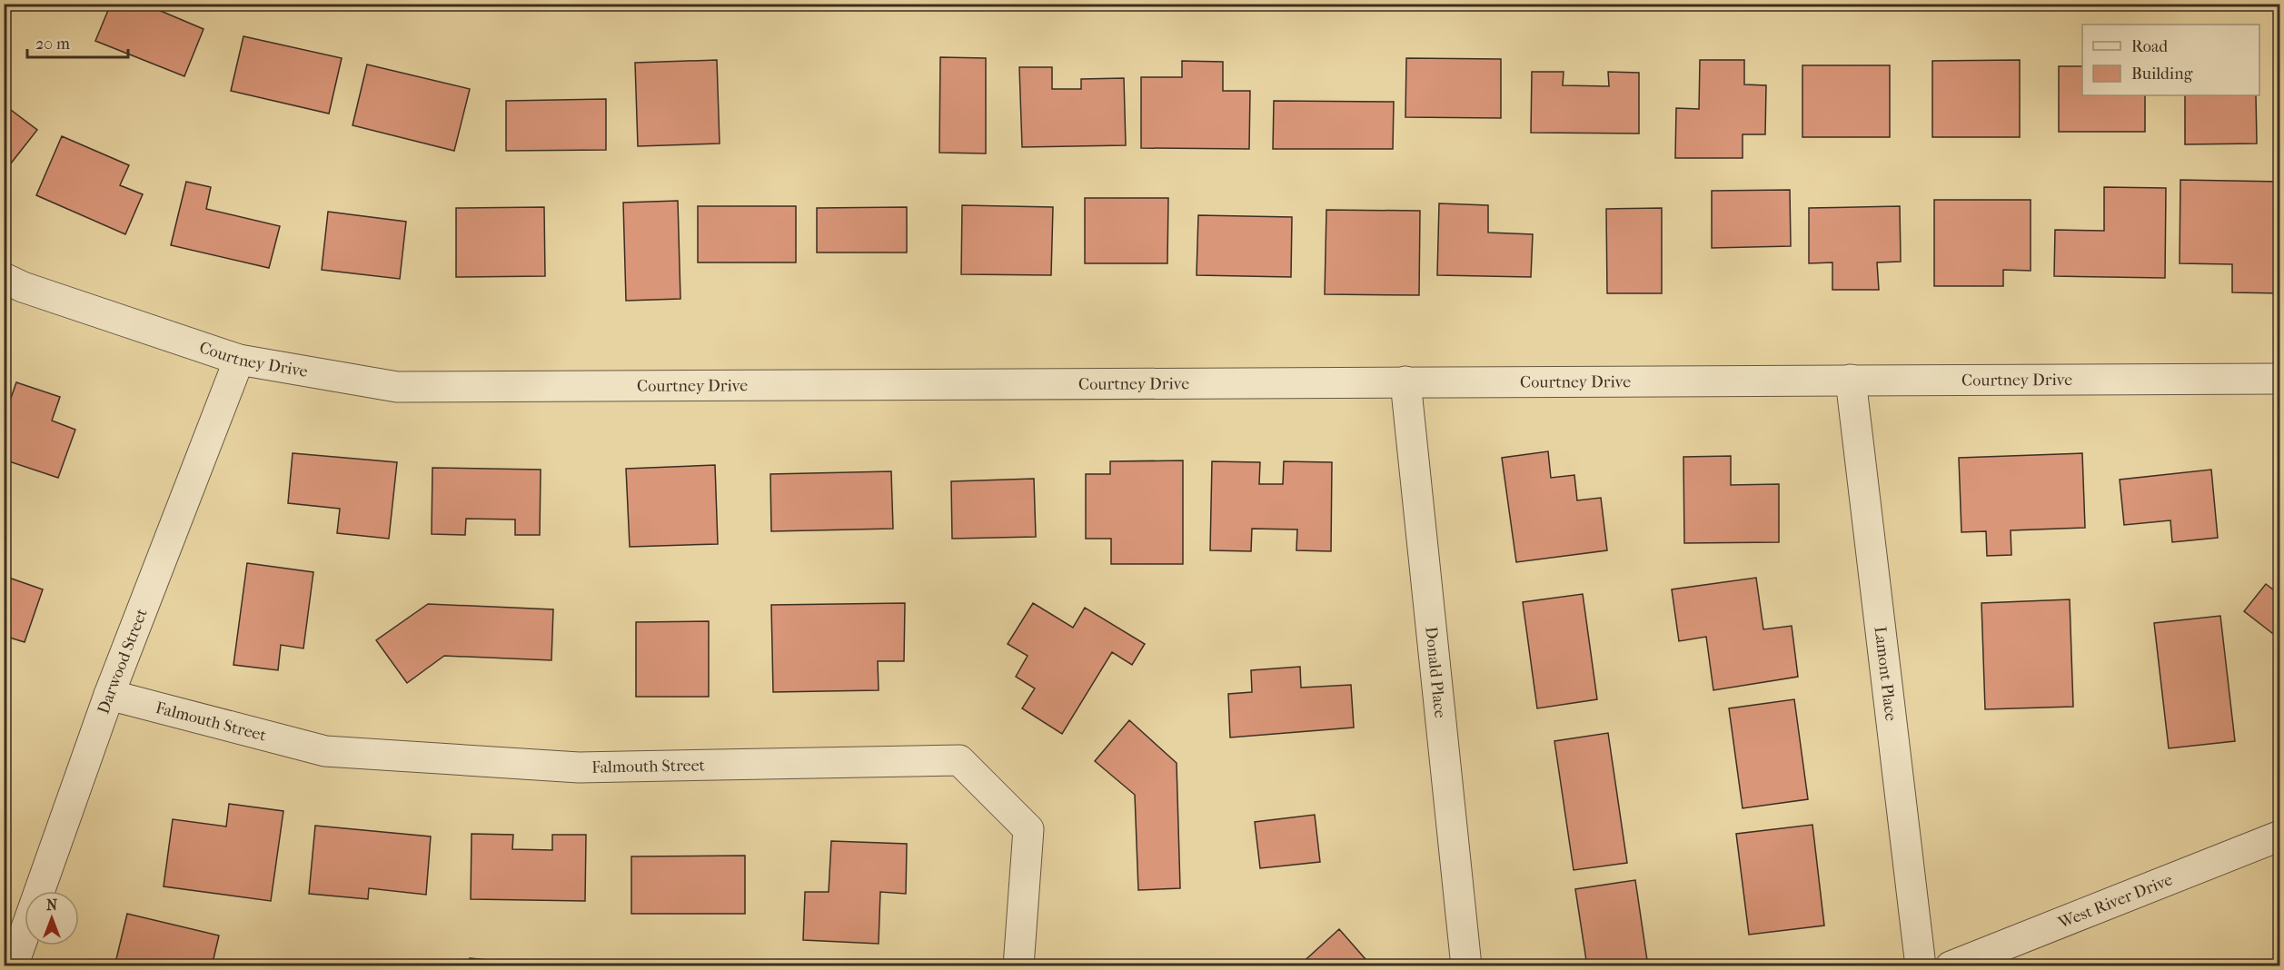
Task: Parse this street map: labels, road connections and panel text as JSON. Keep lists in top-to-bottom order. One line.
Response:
{"streets":{"street":["Courtney Drive","Darwood Street","Lamont Place","Donald Place","Falmouth Street","West River Drive"]},"crossings":[["Courtney Drive","Darwood Street"],["Courtney Drive","Lamont Place"],["Courtney Drive","Donald Place"],["Darwood Street","Falmouth Street"]],"legend":["Road","Building"],"scale_bar":"20 m","north":"top"}
